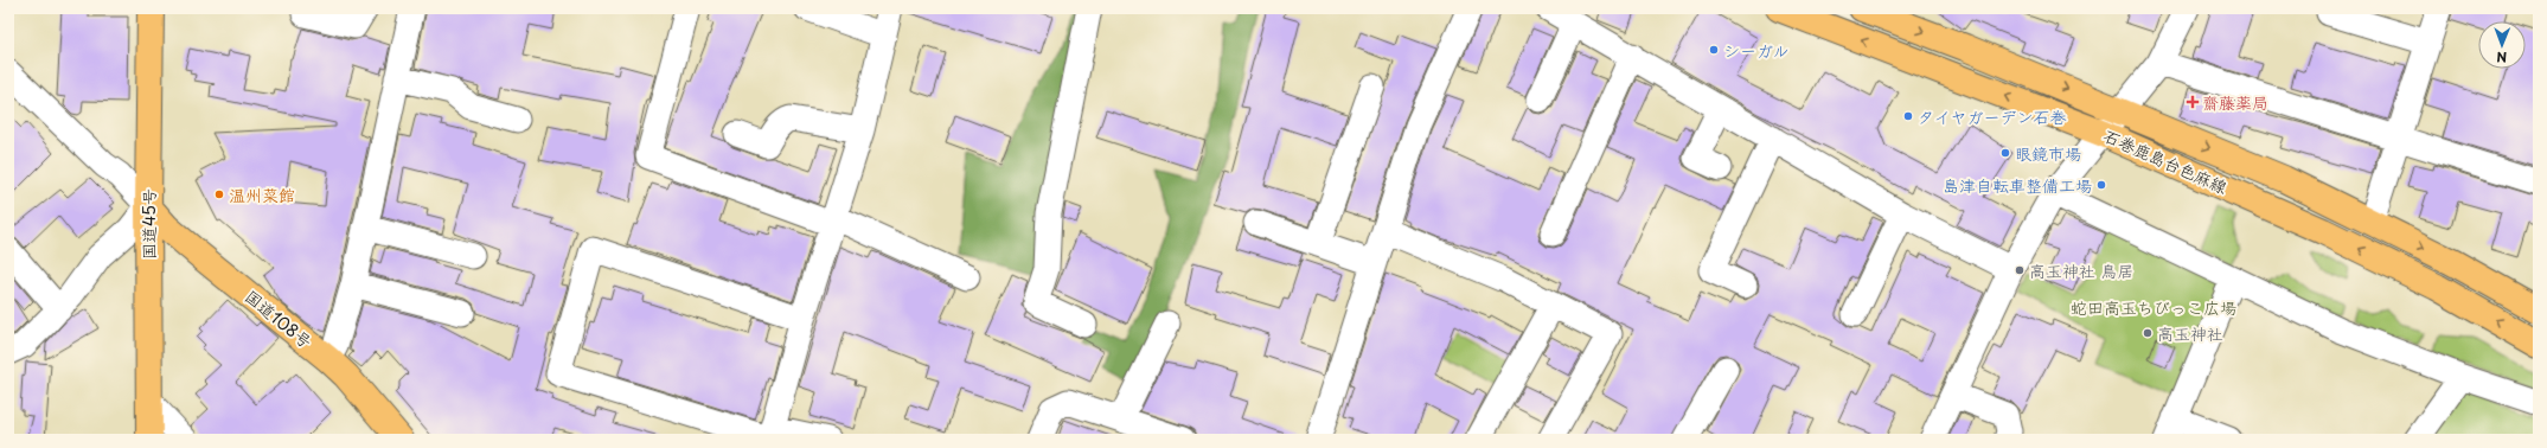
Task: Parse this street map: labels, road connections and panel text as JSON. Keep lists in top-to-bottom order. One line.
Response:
{"streets":{"main road":["石巻鹿島台色麻線","国道45号","国道108号"]},"crossings":[["国道45号","国道108号"]],"parks":["蛇田高玉ちびっこ広場"],"places":{"other":["シーガル","タイヤガーデン石巻","眼鏡市場","島津自転車整備工場","温州菜館","高玉神社 鳥居","高玉神社"],"health":["齋藤薬局"]},"north":"bottom"}
